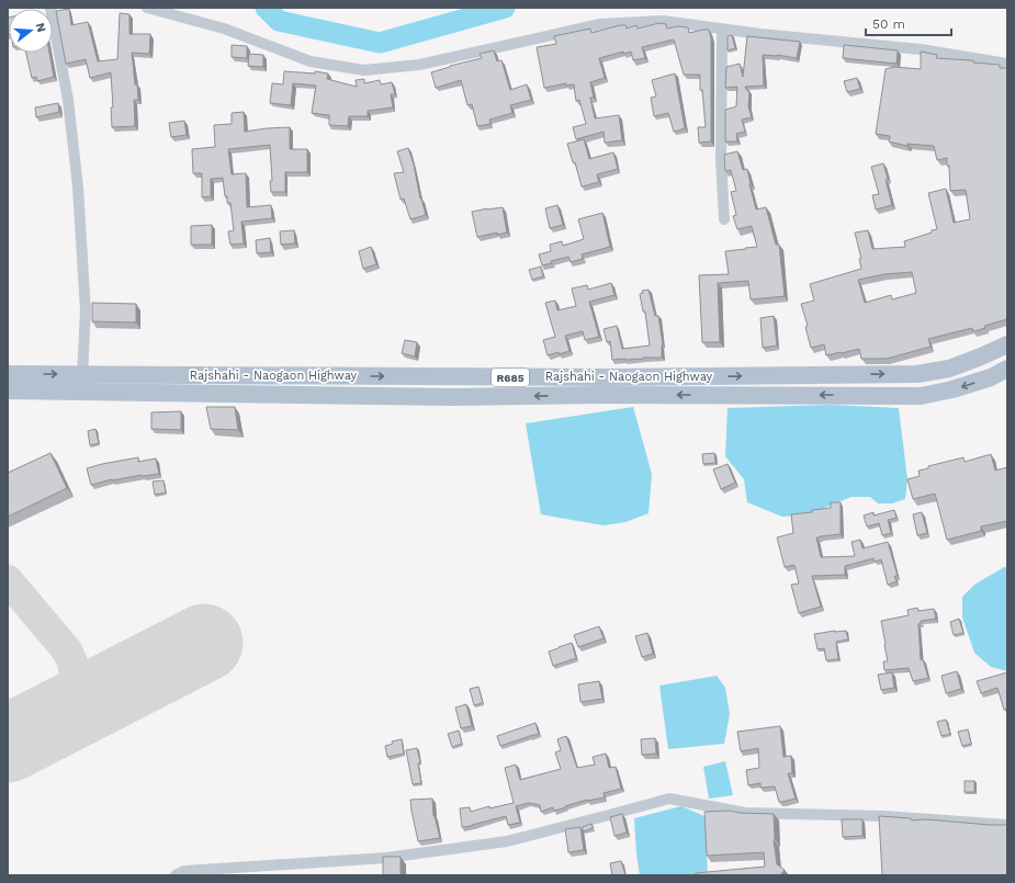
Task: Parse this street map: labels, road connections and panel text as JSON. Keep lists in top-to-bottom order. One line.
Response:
{"streets":{"main road":["Rajshahi - Naogaon Highway","R685"]},"scale_bar":"50 m","north":"right"}
